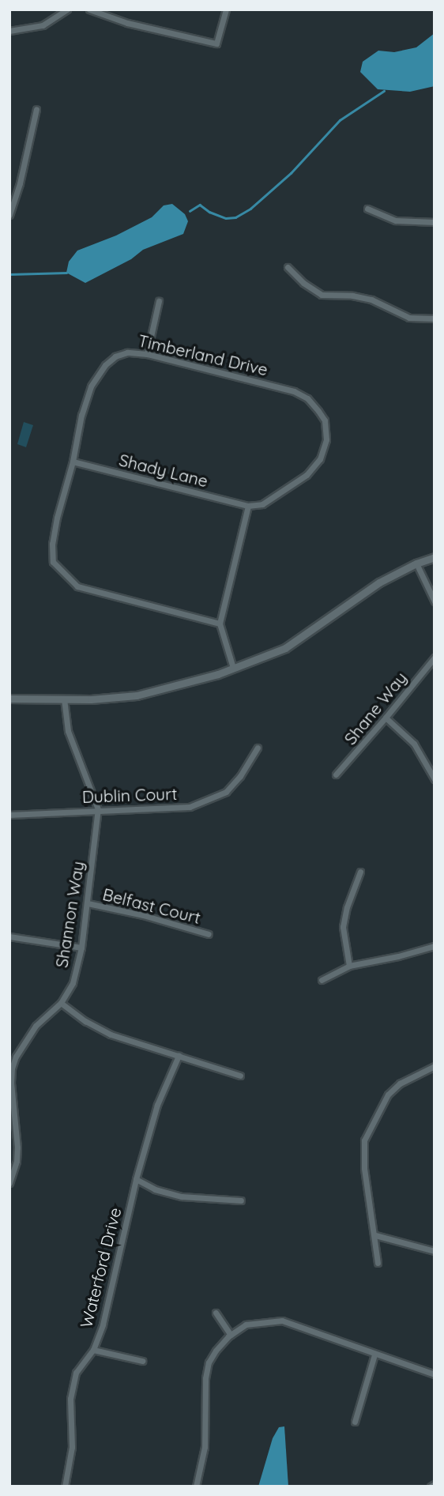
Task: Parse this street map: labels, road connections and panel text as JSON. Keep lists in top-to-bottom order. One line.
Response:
{"streets":{"street":["Timberland Drive","Shady Lane","Shane Way","Dublin Court","Belfast Court","Shannon Way","Waterford Drive"]},"crossings":[["Timberland Drive","Shady Lane"],["Dublin Court","Shannon Way"],["Belfast Court","Shannon Way"]]}
